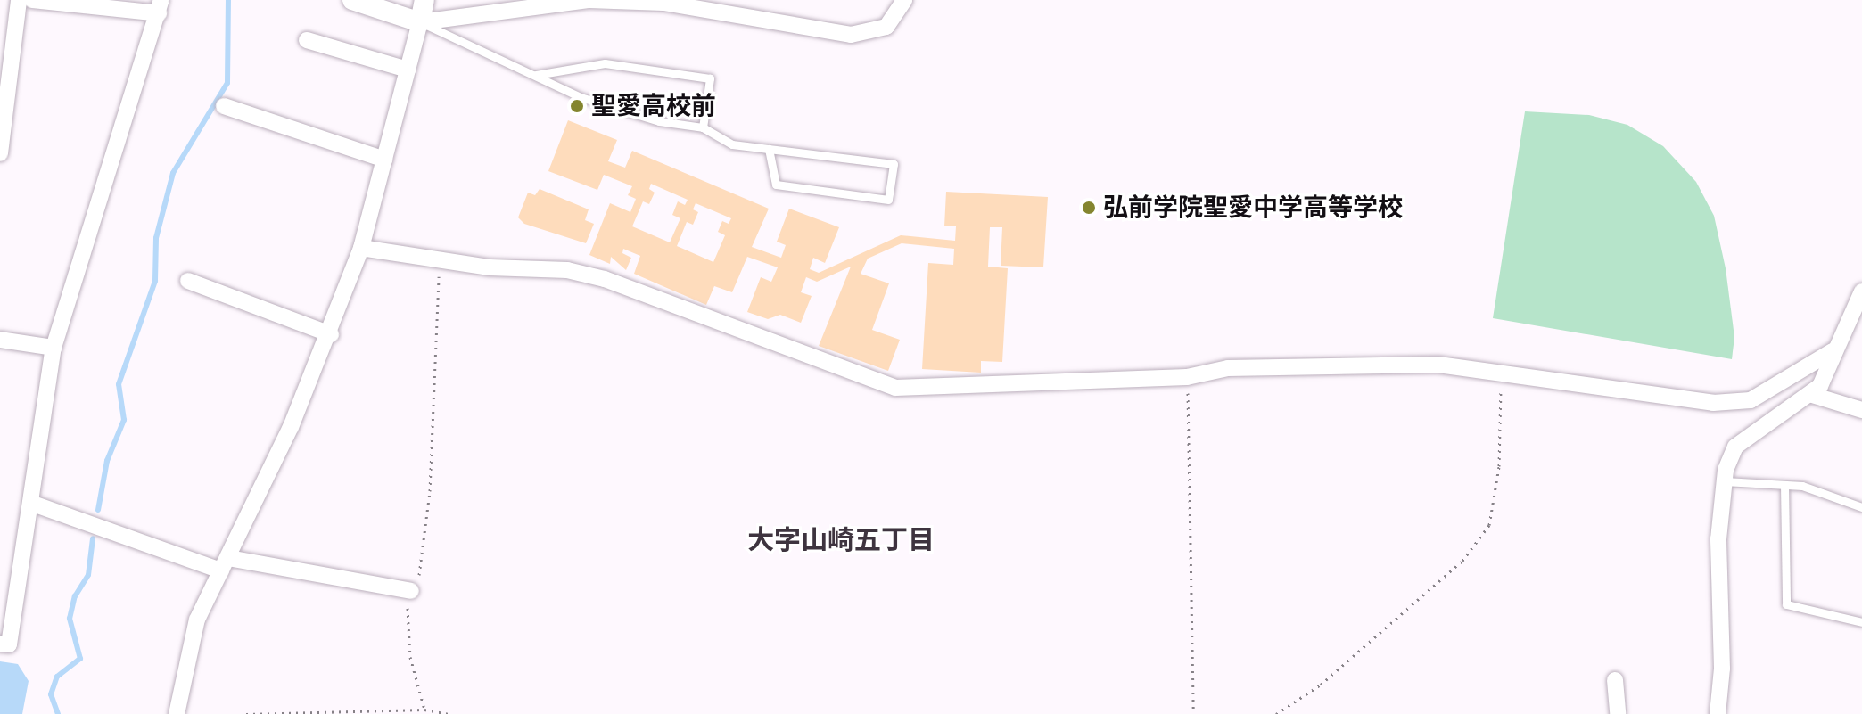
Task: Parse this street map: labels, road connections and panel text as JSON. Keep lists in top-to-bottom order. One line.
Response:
{"districts":["大字山崎五丁目"],"places":["聖愛高校前","弘前学院聖愛中学高等学校"]}
